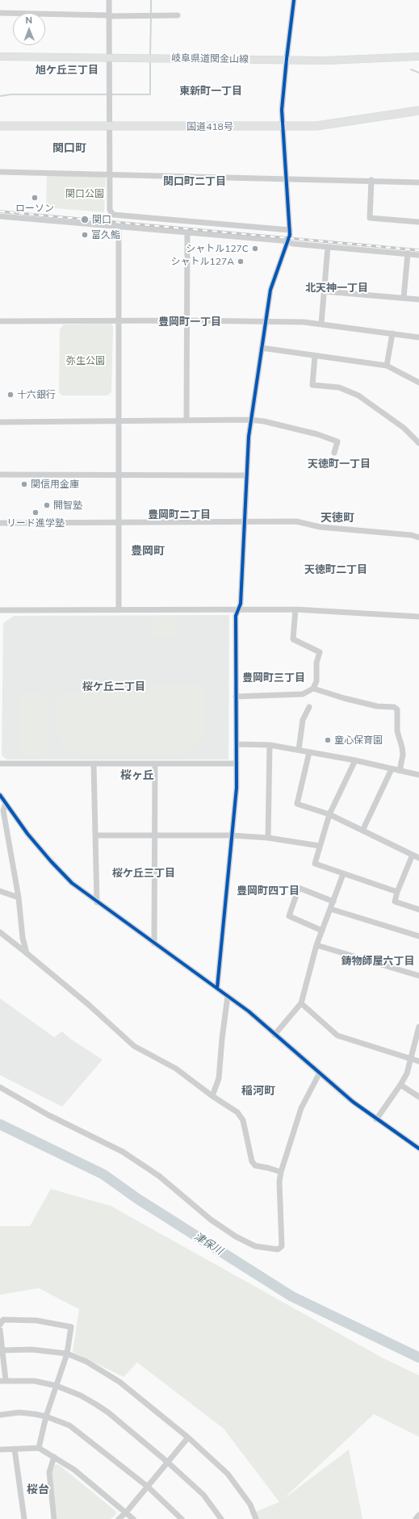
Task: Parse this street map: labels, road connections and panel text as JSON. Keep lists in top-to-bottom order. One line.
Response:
{"streets":{"highway":["国道418号"],"main road":["岐阜県道関金山線"]},"districts":["旭ケ丘三丁目","東新町一丁目","関口町","関口町二丁目","北天神一丁目","豊岡町一丁目","天徳町一丁目","豊岡町二丁目","天徳町","豊岡町","天徳町二丁目","豊岡町三丁目","桜ケ丘二丁目","桜ヶ丘","桜ケ丘三丁目","豊岡町四丁目","鋳物師屋六丁目","稲河町","桜台"],"water":["津保川"],"parks":["関口公園","弥生公園"],"places":["ローソン","関口","富久鮨","シャトル127C","シャトル127A","十六銀行","関信用金庫","開智塾","リード進学塾","童心保育園"],"north":"top"}
